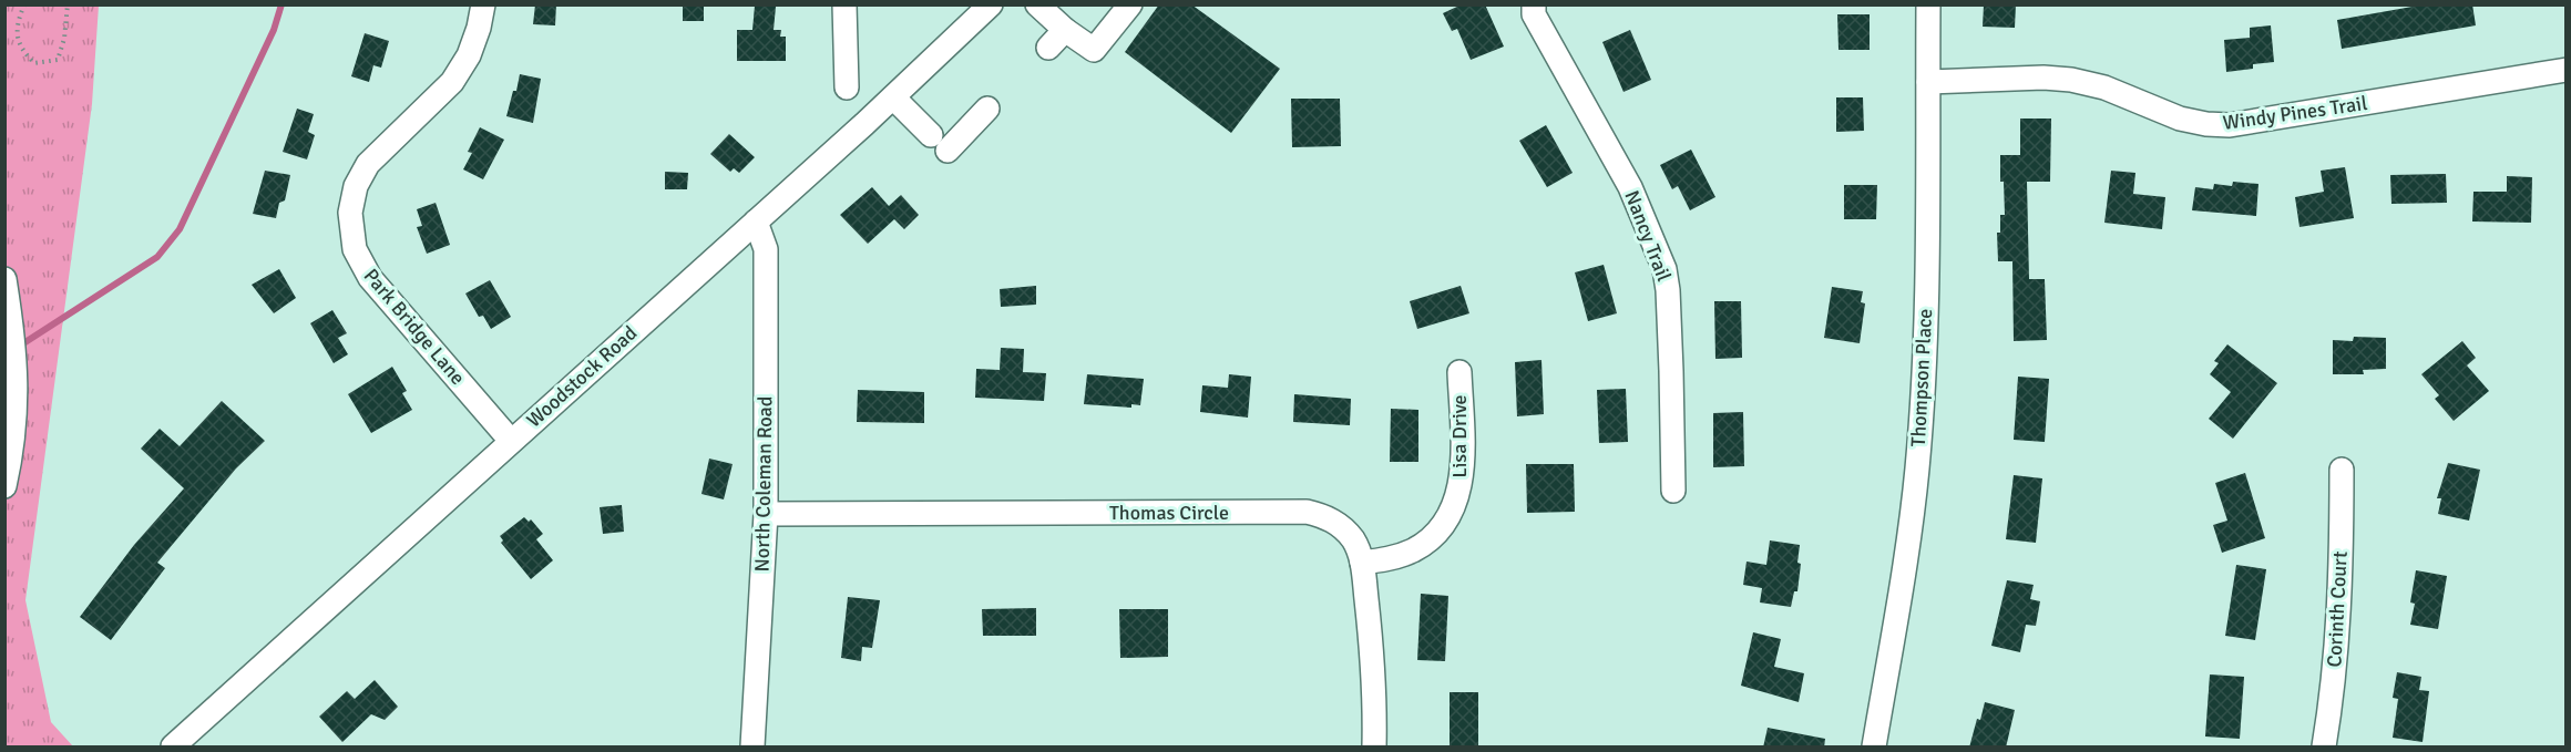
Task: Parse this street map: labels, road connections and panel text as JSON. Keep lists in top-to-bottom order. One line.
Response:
{"streets":{"street":["Windy Pines Trail","Nancy Trail","Park Bridge Lane","Woodstock Road","Thompson Place","Lisa Drive","North Coleman Road","Thomas Circle","Corinth Court"]},"crossings":[["Windy Pines Trail","Thompson Place"],["Park Bridge Lane","Woodstock Road"],["Woodstock Road","North Coleman Road"],["Lisa Drive","Thomas Circle"],["North Coleman Road","Thomas Circle"]]}
